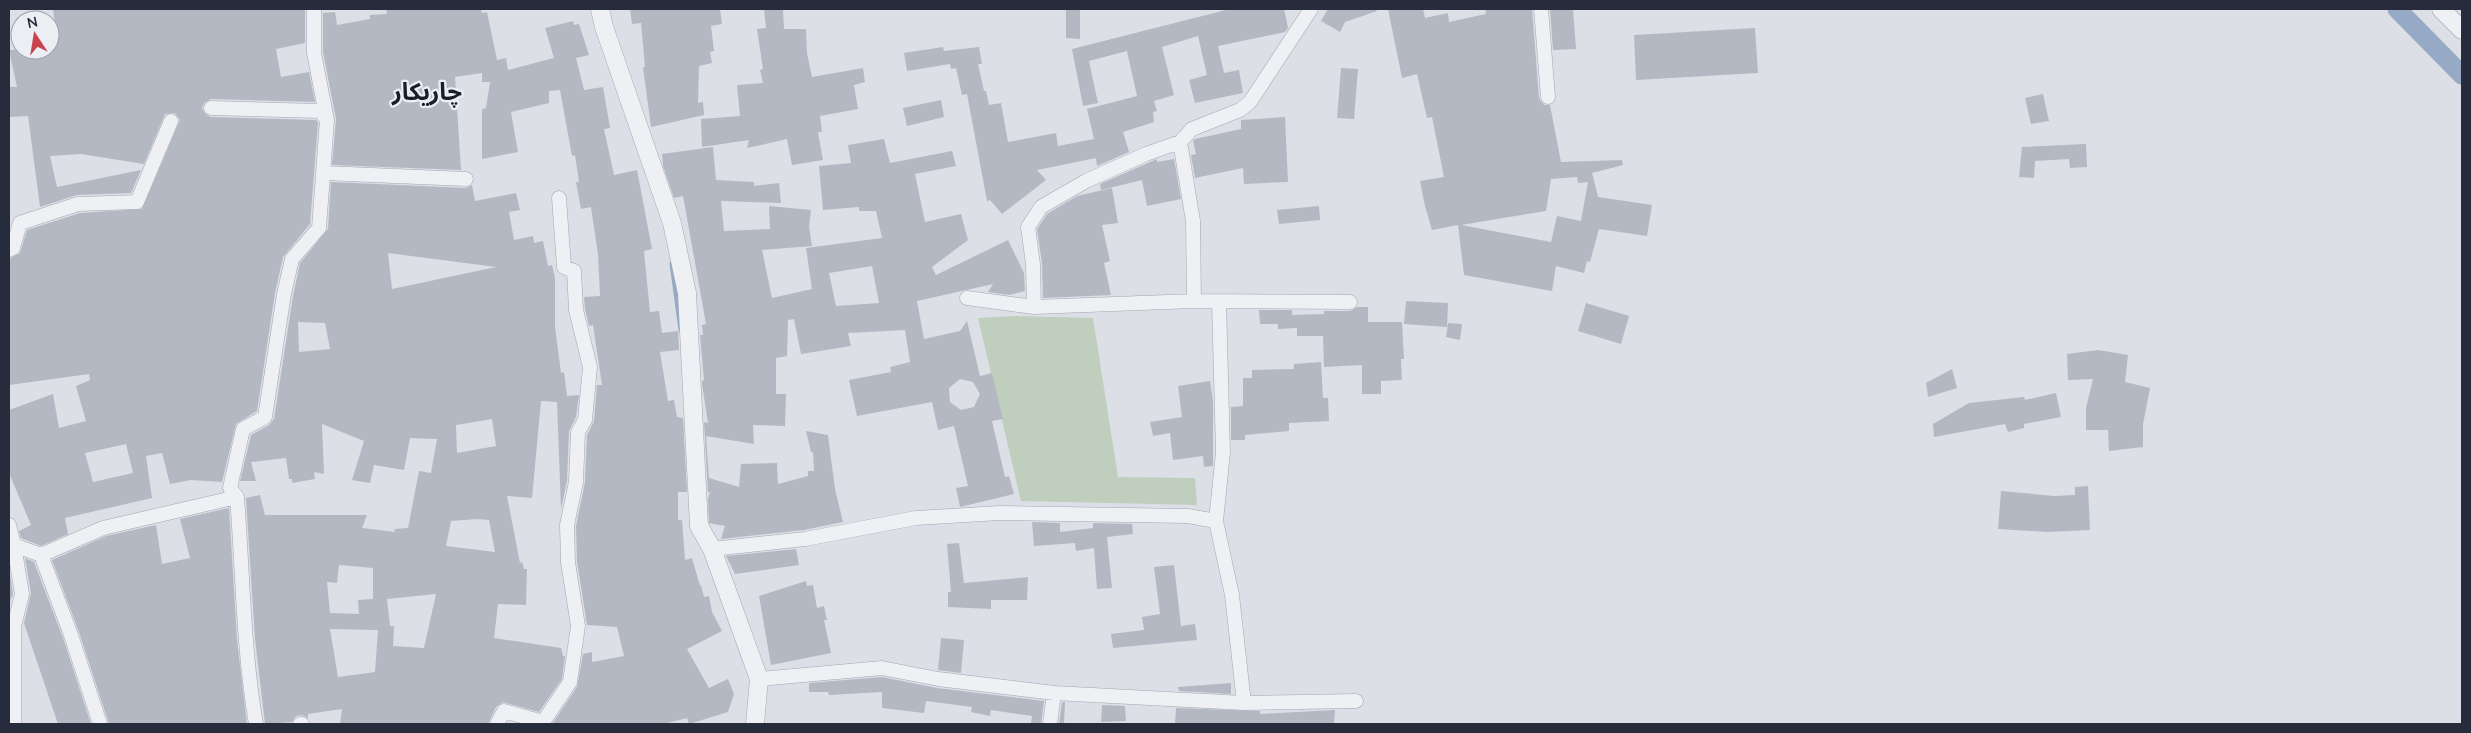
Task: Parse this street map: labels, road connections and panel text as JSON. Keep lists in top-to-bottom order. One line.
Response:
{"districts":["چاریکار"],"north":"top"}
